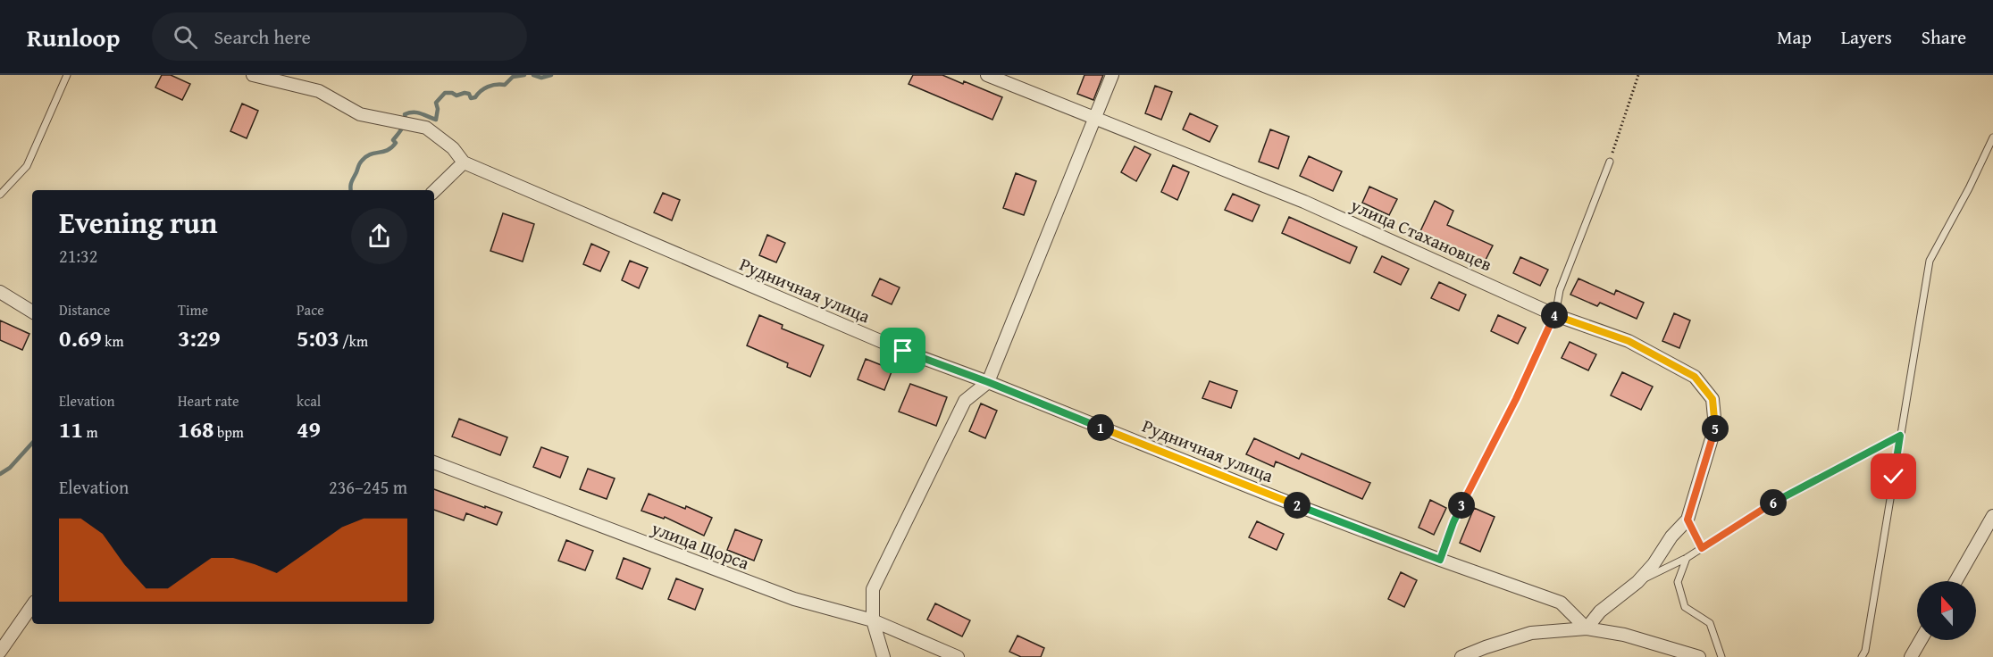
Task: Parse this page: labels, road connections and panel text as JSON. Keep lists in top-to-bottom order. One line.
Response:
{"streets":{"street":["улица Стахановцев","Рудничная улица","улица Щорса"]},"north":"top","page":{"header":"Runloop","search":"Search here","nav":["Map","Layers","Share"],"heading":["Evening run","21:32"],"stats":[["Distance","0.69 km"],["Time","3:29"],["Pace","5:03 /km"],["Elevation","11 m"],["Heart rate","168 bpm"],["kcal","49"]],"pins":["4","1","5","6","2","3"],"chart":["Elevation","236–245 m"]}}
